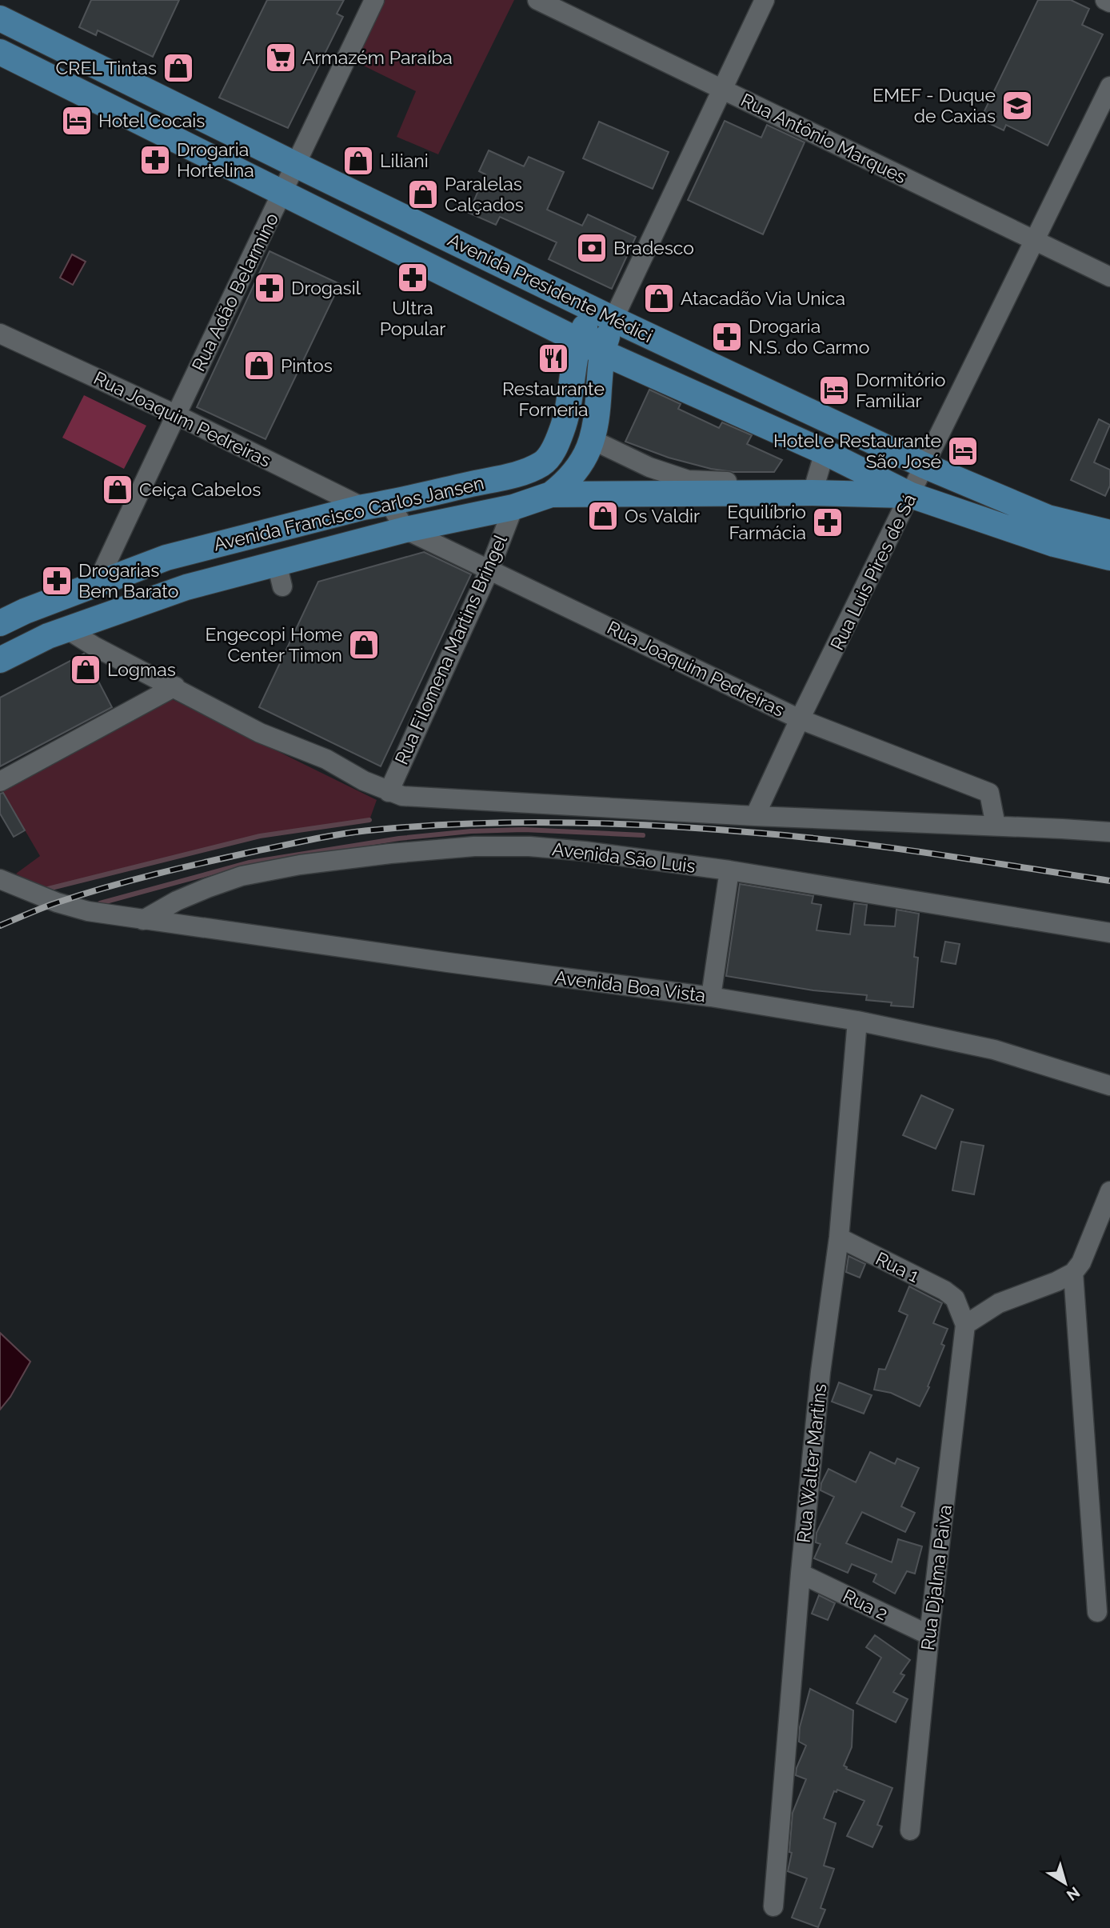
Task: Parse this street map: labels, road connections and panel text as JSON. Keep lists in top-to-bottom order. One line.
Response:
{"streets":{"main road":["Avenida Presidente Médici","Avenida Francisco Carlos Jansen"],"street":["Rua Antônio Marques","Rua Adão Belarmino","Rua Joaquim Pedreiras","Rua Luis Pires de Sá","Rua Filomena Martins Bringel","Avenida São Luis","Avenida Boa Vista","Rua 1","Rua Walter Martins","Rua Djalma Paiva","Rua 2"]},"crossings":[["Rua Antônio Marques","Rua Luis Pires de Sá"],["Avenida Presidente Médici","Rua Adão Belarmino"],["Avenida Presidente Médici","Avenida Francisco Carlos Jansen"],["Avenida Presidente Médici","Rua Luis Pires de Sá"],["Rua Adão Belarmino","Rua Joaquim Pedreiras"],["Rua Adão Belarmino","Avenida Francisco Carlos Jansen"],["Rua Joaquim Pedreiras","Avenida Francisco Carlos Jansen"],["Rua Joaquim Pedreiras","Rua Luis Pires de Sá"],["Rua Joaquim Pedreiras","Rua Filomena Martins Bringel"],["Avenida Francisco Carlos Jansen","Rua Luis Pires de Sá"],["Avenida Francisco Carlos Jansen","Rua Filomena Martins Bringel"],["Avenida São Luis","Avenida Boa Vista"],["Avenida Boa Vista","Rua Walter Martins"],["Rua 1","Rua Walter Martins"],["Rua 1","Rua Djalma Paiva"],["Rua Walter Martins","Rua 2"],["Rua Djalma Paiva","Rua 2"]],"places":{"supermarket":["Armazém Paraíba"],"shop":["CREL Tintas","Liliani","Paralelas Calçados","Atacadão Via Unica","Pintos","Ceiça Cabelos","Os Valdir","Engecopi Home Center Timon","Logmas"],"school or university":["EMEF - Duque de Caxias"],"hotel":["Hotel Cocais","Dormitório Familiar","Hotel e Restaurante São José"],"pharmacy":["Drogaria Hortelina","Ultra Popular","Drogasil","Drogaria N.S. do Carmo","Equilíbrio Farmácia","Drogarias Bem Barato"],"bank":["Bradesco"],"restaurant":["Restaurante Forneria"]},"north":"bottom right"}
